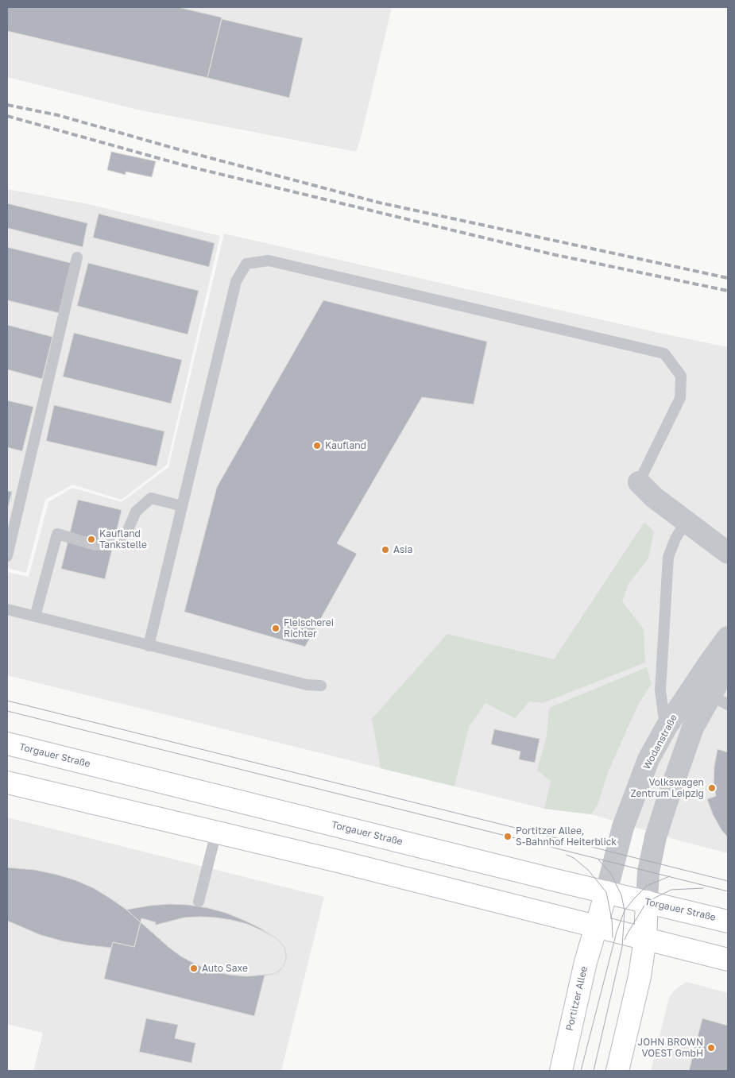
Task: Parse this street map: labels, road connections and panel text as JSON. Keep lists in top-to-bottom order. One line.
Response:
{"streets":{"main road":["Wodanstraße","Torgauer Straße","Portitzer Allee"]},"crossings":[["Wodanstraße","Torgauer Straße"],["Wodanstraße","Portitzer Allee"]],"places":["Kaufland","Kaufland Tankstelle","Asia","Fleischerei Richter","Volkswagen Zentrum Leipzig","Portitzer Allee, S-Bahnhof Heiterblick","Auto Saxe","JOHN BROWN VOEST GmbH"]}
